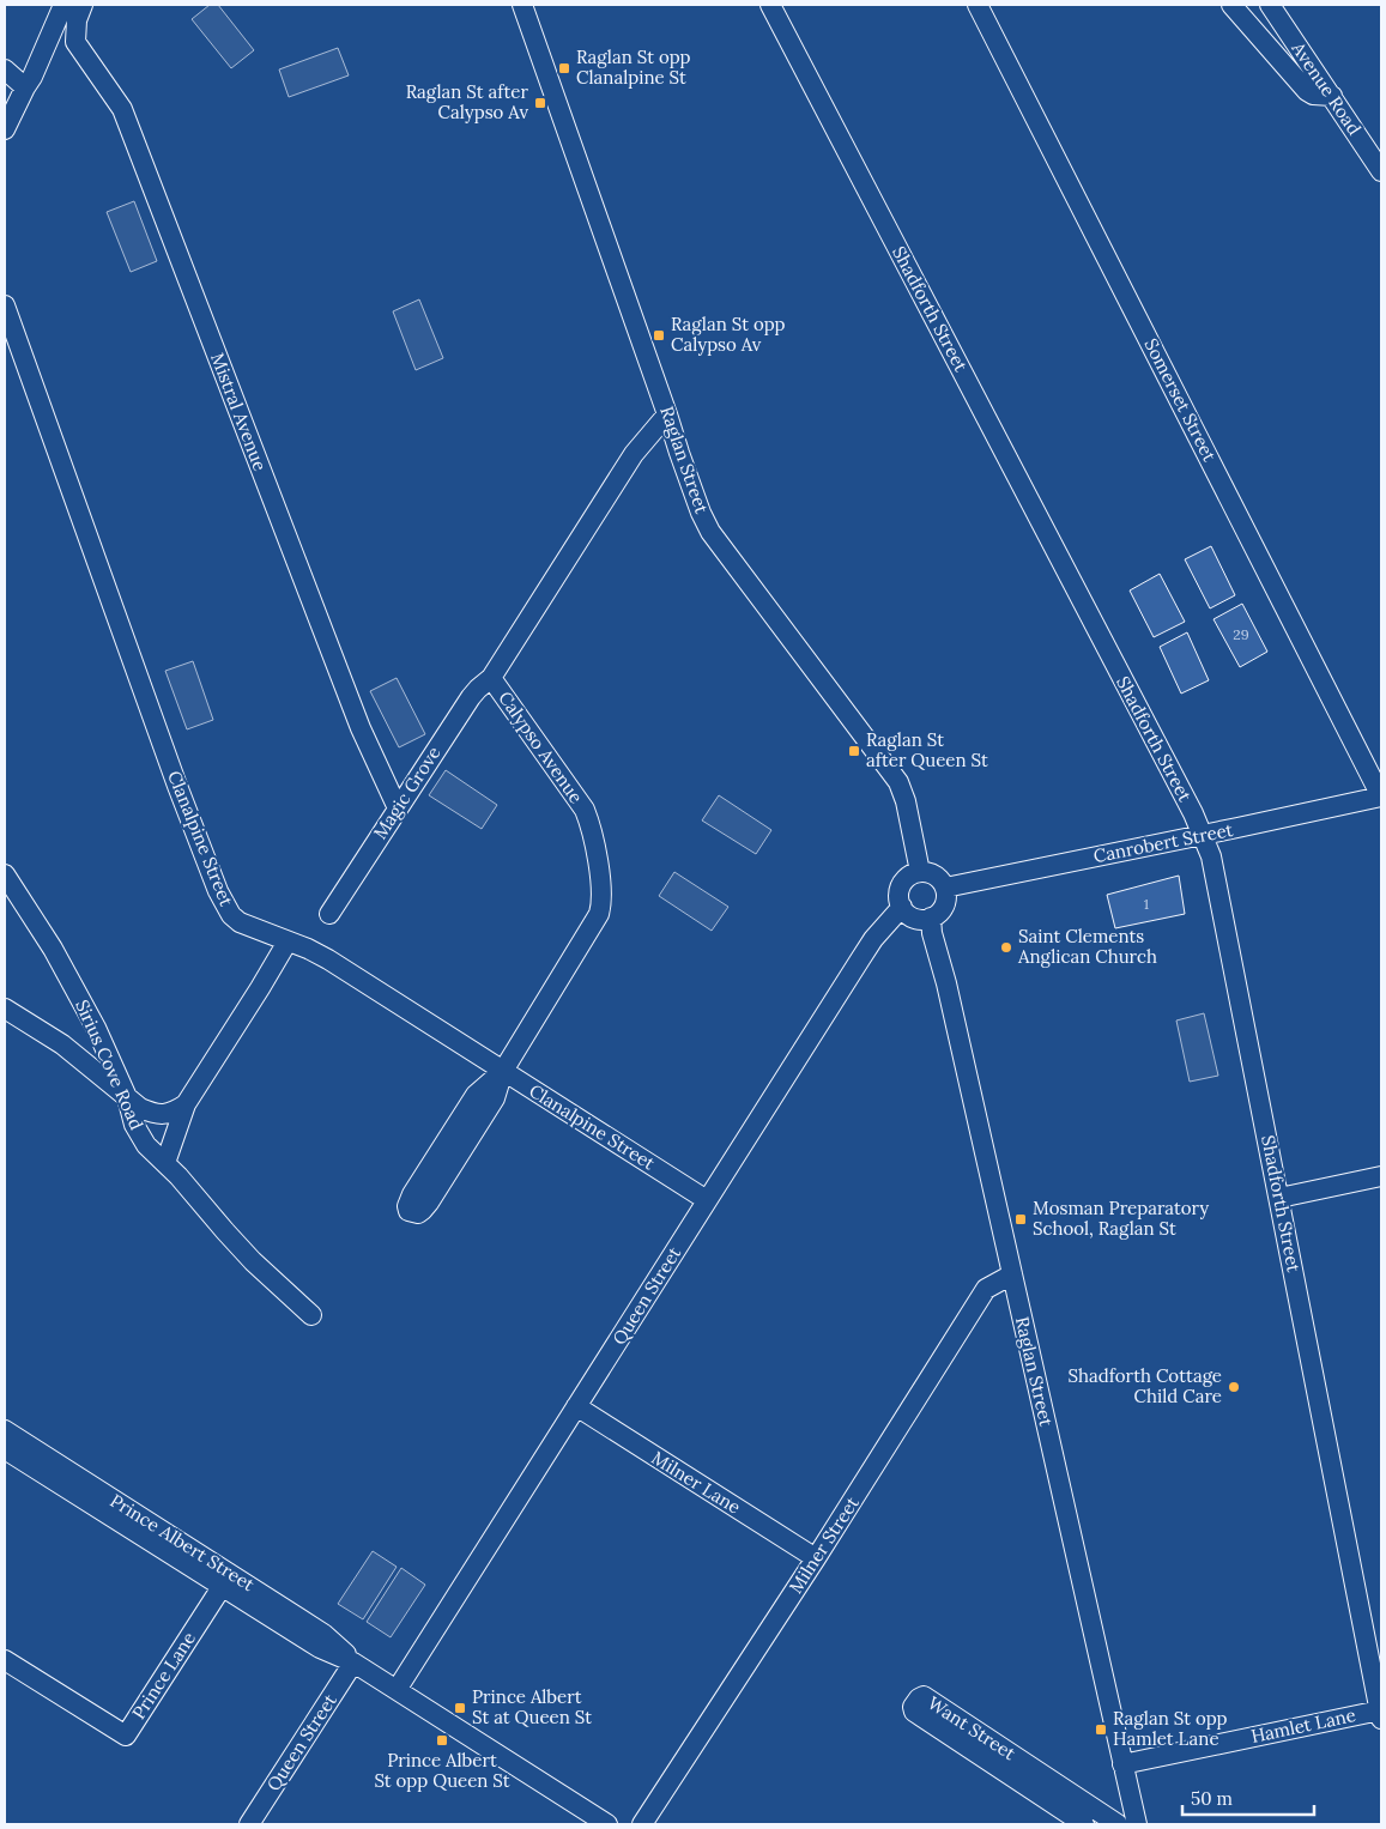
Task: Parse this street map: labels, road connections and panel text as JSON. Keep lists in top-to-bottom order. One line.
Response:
{"streets":{"street":["Avenue Road","Shadforth Street","Somerset Street","Mistral Avenue","Raglan Street","Calypso Avenue","Magic Grove","Clanalpine Street","Canrobert Street","Sirius Cove Road","Queen Street","Milner Lane","Prince Albert Street","Milner Street","Prince Lane","Hamlet Lane","Want Street"]},"crossings":[["Shadforth Street","Canrobert Street"],["Shadforth Street","Hamlet Lane"],["Somerset Street","Canrobert Street"],["Mistral Avenue","Magic Grove"],["Raglan Street","Calypso Avenue"],["Raglan Street","Canrobert Street"],["Raglan Street","Queen Street"],["Raglan Street","Milner Street"],["Raglan Street","Hamlet Lane"],["Calypso Avenue","Magic Grove"],["Calypso Avenue","Clanalpine Street"],["Clanalpine Street","Queen Street"],["Canrobert Street","Queen Street"],["Queen Street","Milner Lane"],["Queen Street","Prince Albert Street"],["Milner Lane","Milner Street"],["Prince Albert Street","Prince Lane"]],"places":{"transit":["Raglan St opp Clanalpine St","Raglan St after Calypso Av","Raglan St opp Calypso Av","Raglan St after Queen St","Mosman Preparatory School, Raglan St","Prince Albert St at Queen St","Raglan St opp Hamlet Lane","Prince Albert St opp Queen St"],"other":["Saint Clements Anglican Church","Shadforth Cottage Child Care"]},"house_numbers":["29","1"],"scale_bar":"50 m"}
